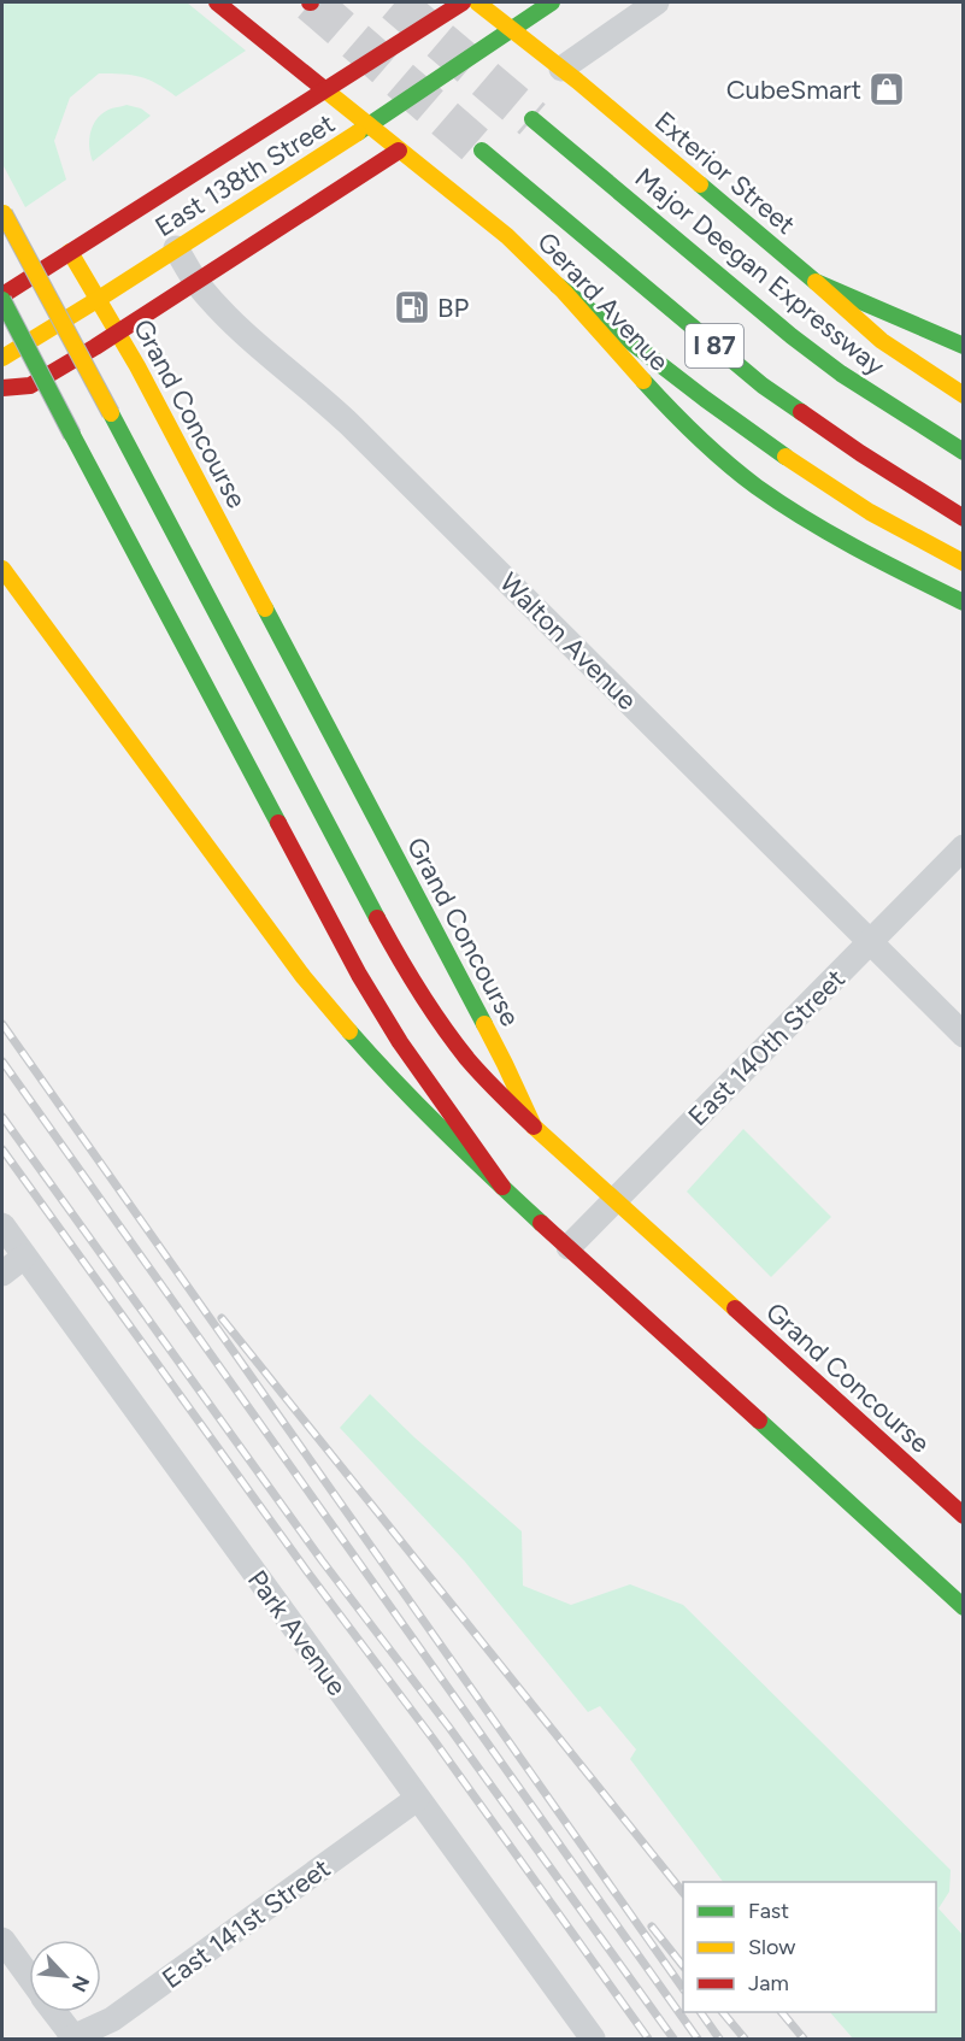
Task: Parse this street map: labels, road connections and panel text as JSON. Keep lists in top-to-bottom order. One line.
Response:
{"streets":{"main road":["Exterior Street","East 138th Street","Major Deegan Expressway","Gerard Avenue","I 87","Grand Concourse"],"street":["Walton Avenue","East 140th Street","Park Avenue","East 141st Street"]},"crossings":[["Exterior Street","East 138th Street"],["East 138th Street","Gerard Avenue"],["East 138th Street","Grand Concourse"],["East 138th Street","Walton Avenue"],["Grand Concourse","East 140th Street"],["Walton Avenue","East 140th Street"],["Park Avenue","East 141st Street"]],"places":{"shop":["CubeSmart"],"fuel station":["BP"]},"legend":["Fast","Slow","Jam"],"north":"bottom right"}
